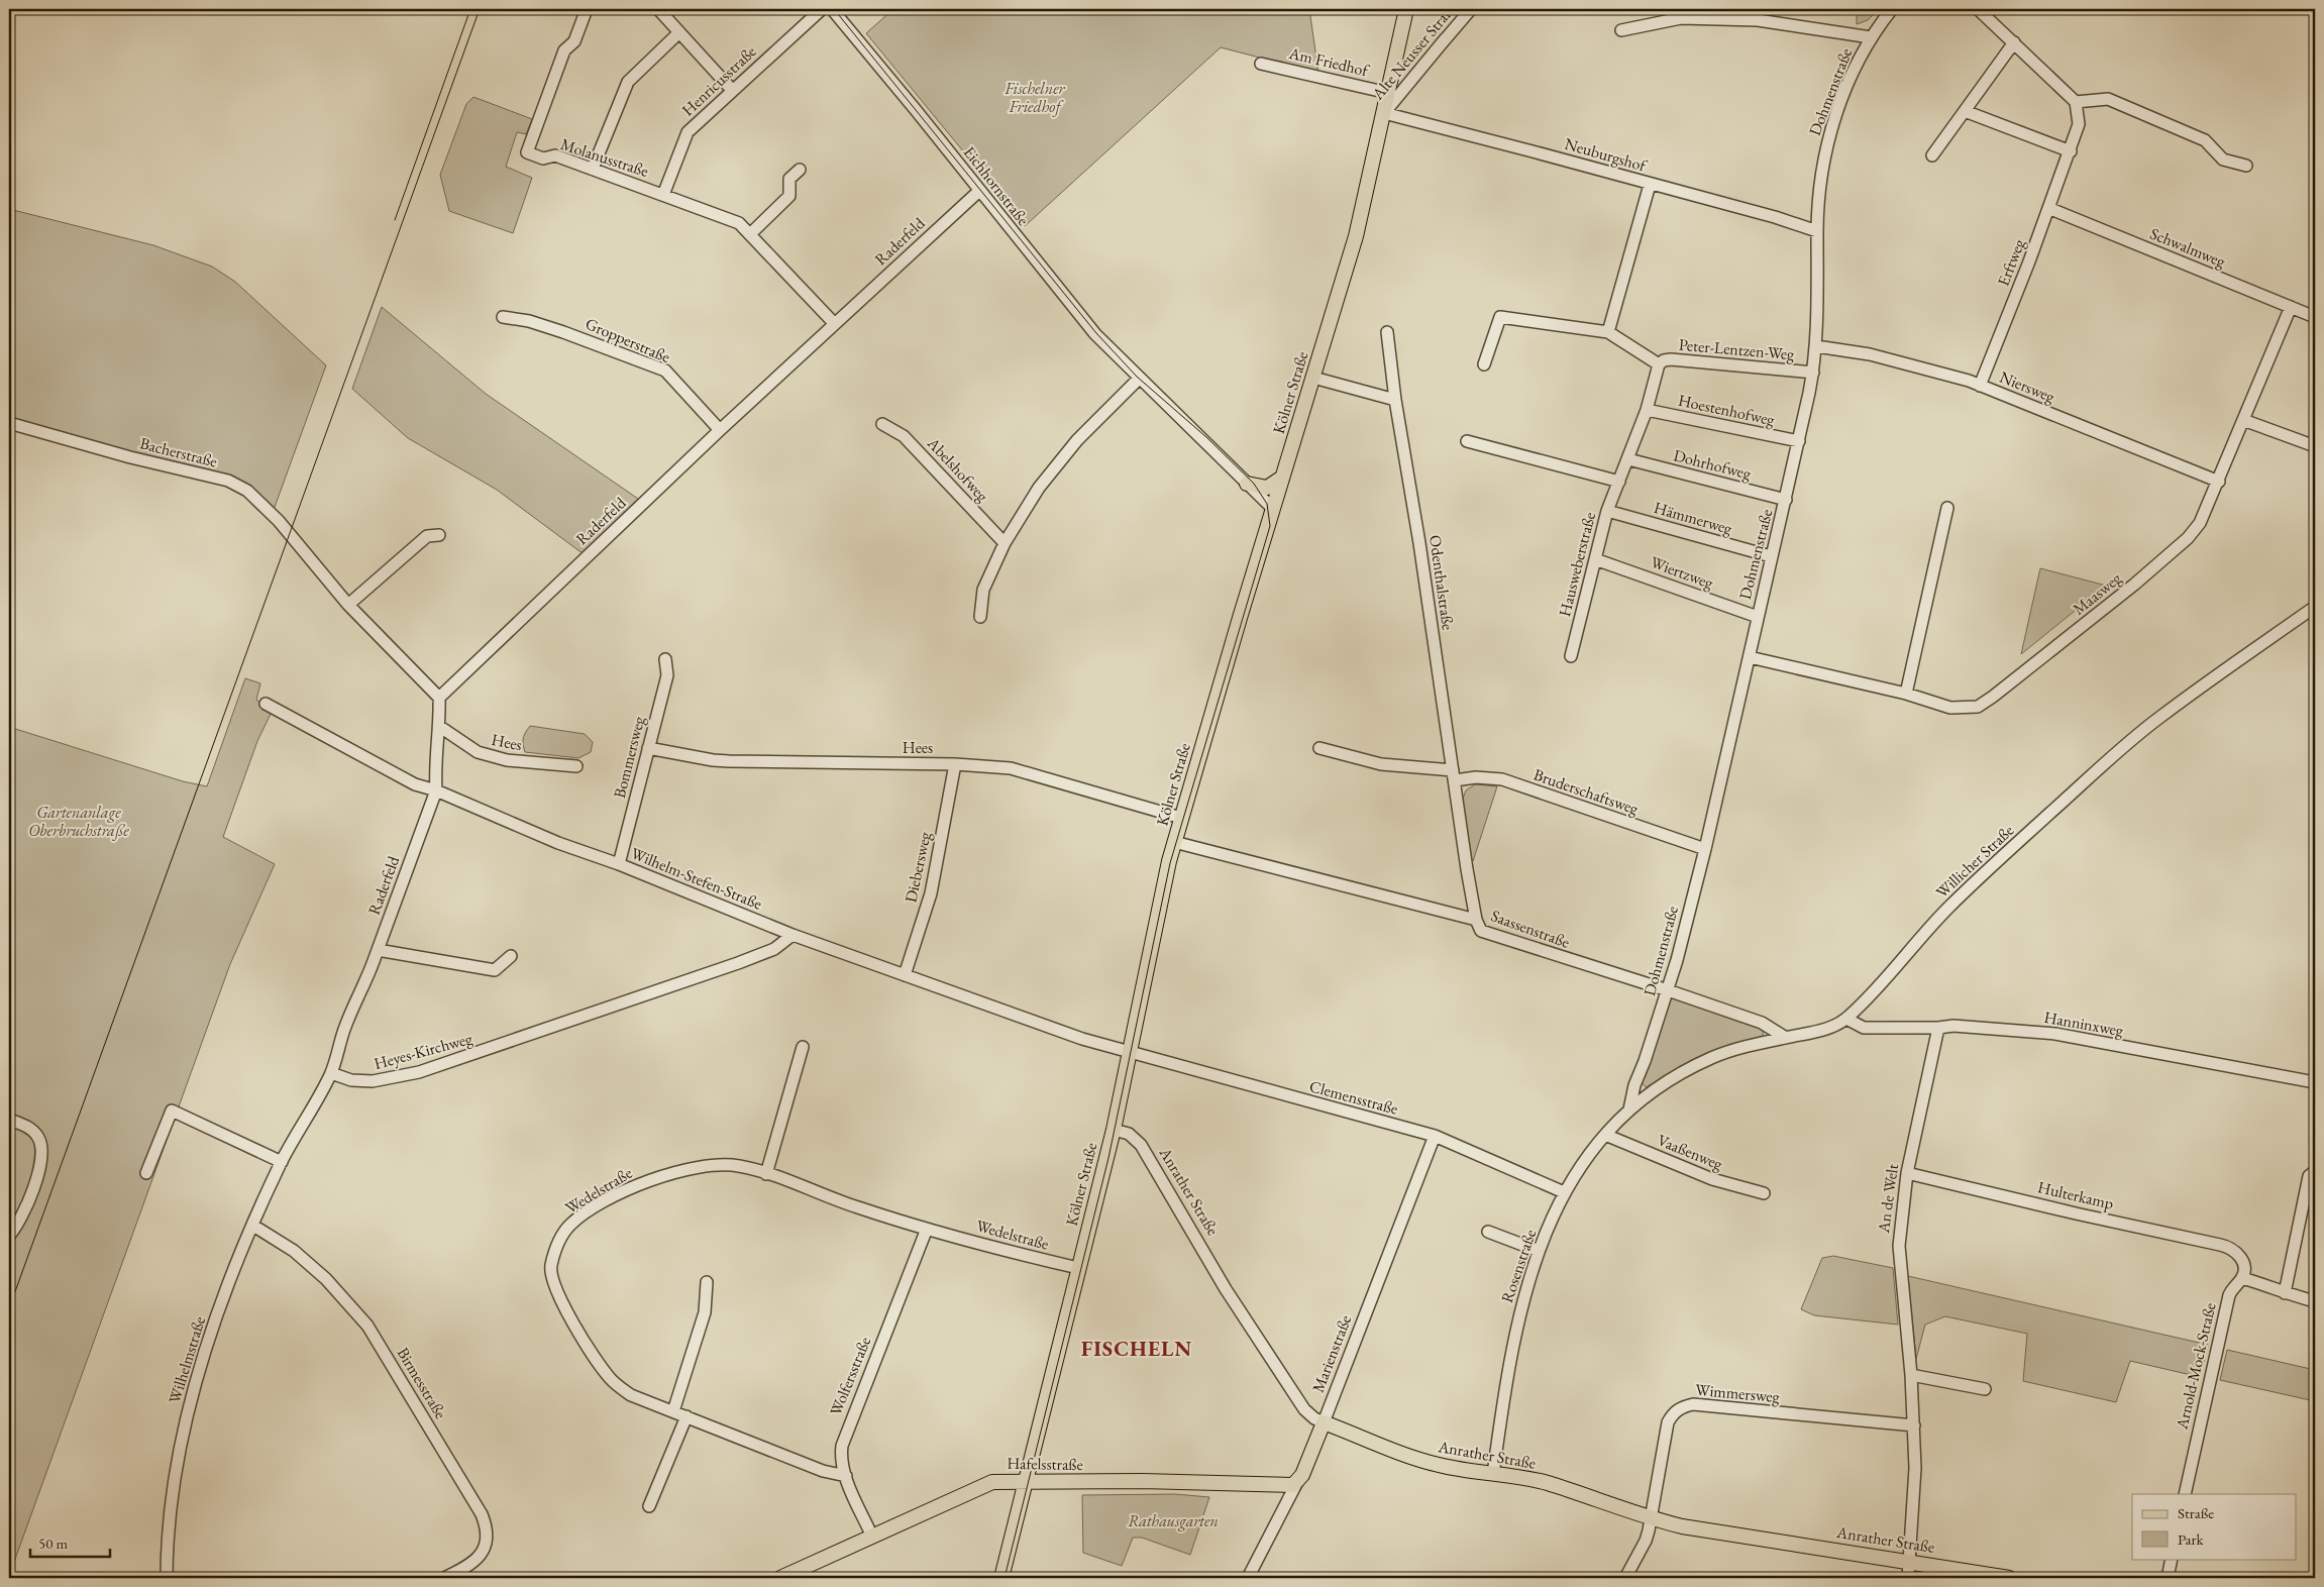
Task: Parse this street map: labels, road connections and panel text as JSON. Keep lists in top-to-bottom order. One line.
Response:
{"streets":{"main road":["Kölner Straße","Anrather Straße","Marienstraße","Hafelsstraße"],"street":["Alte Neusser Straße","Am Friedhof","Henricusstraße","Dohmenstraße","Neuburgshof","Molanusstraße","Eichhornstraße","Raderfeld","Schwalmweg","Erftweg","Gropperstraße","Peter-Lentzen-Weg","Niersweg","Hoestenhofweg","Bacherstraße","Dohrhofweg","Abelshofweg","Hämmerweg","Hausweberstraße","Wiertzweg","Odenthalstraße","Maasweg","Hees","Bommersweg","Bruderschaftsweg","Willicher Straße","Diebersweg","Wilhelm-Stefen-Straße","Saassenstraße","Hanninxweg","Heyes-Kirchweg","Clemensstraße","Vaaßenweg","Wedelstraße","Hulterkamp","An de Welt","Rosenstraße","Wilhelmstraße","Arnold-Mock-Straße","Wolfersstraße","Birmesstraße","Wimmersweg"]},"crossings":[["Alte Neusser Straße","Neuburgshof"],["Alte Neusser Straße","Kölner Straße"],["Am Friedhof","Kölner Straße"],["Henricusstraße","Molanusstraße"],["Dohmenstraße","Neuburgshof"],["Dohmenstraße","Peter-Lentzen-Weg"],["Dohmenstraße","Niersweg"],["Dohmenstraße","Hoestenhofweg"],["Dohmenstraße","Dohrhofweg"],["Dohmenstraße","Hämmerweg"],["Dohmenstraße","Wiertzweg"],["Dohmenstraße","Maasweg"],["Dohmenstraße","Bruderschaftsweg"],["Dohmenstraße","Saassenstraße"],["Dohmenstraße","Rosenstraße"],["Neuburgshof","Kölner Straße"],["Molanusstraße","Raderfeld"],["Eichhornstraße","Raderfeld"],["Eichhornstraße","Kölner Straße"],["Raderfeld","Gropperstraße"],["Raderfeld","Hees"],["Raderfeld","Wilhelm-Stefen-Straße"],["Raderfeld","Heyes-Kirchweg"],["Schwalmweg","Erftweg"],["Schwalmweg","Maasweg"],["Erftweg","Niersweg"],["Peter-Lentzen-Weg","Hausweberstraße"],["Niersweg","Maasweg"],["Kölner Straße","Hees"],["Kölner Straße","Wilhelm-Stefen-Straße"],["Kölner Straße","Saassenstraße"],["Kölner Straße","Clemensstraße"],["Kölner Straße","Wedelstraße"],["Kölner Straße","Anrather Straße"],["Kölner Straße","Hafelsstraße"],["Hoestenhofweg","Hausweberstraße"],["Dohrhofweg","Hausweberstraße"],["Hämmerweg","Hausweberstraße"],["Hausweberstraße","Wiertzweg"],["Odenthalstraße","Bruderschaftsweg"],["Odenthalstraße","Saassenstraße"],["Hees","Bommersweg"],["Hees","Diebersweg"],["Bommersweg","Wilhelm-Stefen-Straße"],["Willicher Straße","Saassenstraße"],["Willicher Straße","Hanninxweg"],["Willicher Straße","Rosenstraße"],["Diebersweg","Wilhelm-Stefen-Straße"],["Wilhelm-Stefen-Straße","Heyes-Kirchweg"],["Wilhelm-Stefen-Straße","Clemensstraße"],["Hanninxweg","An de Welt"],["Clemensstraße","Rosenstraße"],["Clemensstraße","Marienstraße"],["Vaaßenweg","Rosenstraße"],["Wedelstraße","Wolfersstraße"],["Anrather Straße","An de Welt"],["Anrather Straße","Rosenstraße"],["Anrather Straße","Marienstraße"],["Anrather Straße","Wimmersweg"],["Hulterkamp","An de Welt"],["Hulterkamp","Arnold-Mock-Straße"],["An de Welt","Wimmersweg"],["Marienstraße","Hafelsstraße"],["Wilhelmstraße","Birmesstraße"],["Wolfersstraße","Hafelsstraße"]],"districts":["FISCHELN"],"parks":["Fischelner Friedhof","Gartenanlage Oberbruchstraße","Rathausgarten"],"legend":["Straße","Park"],"scale_bar":"50 m"}
